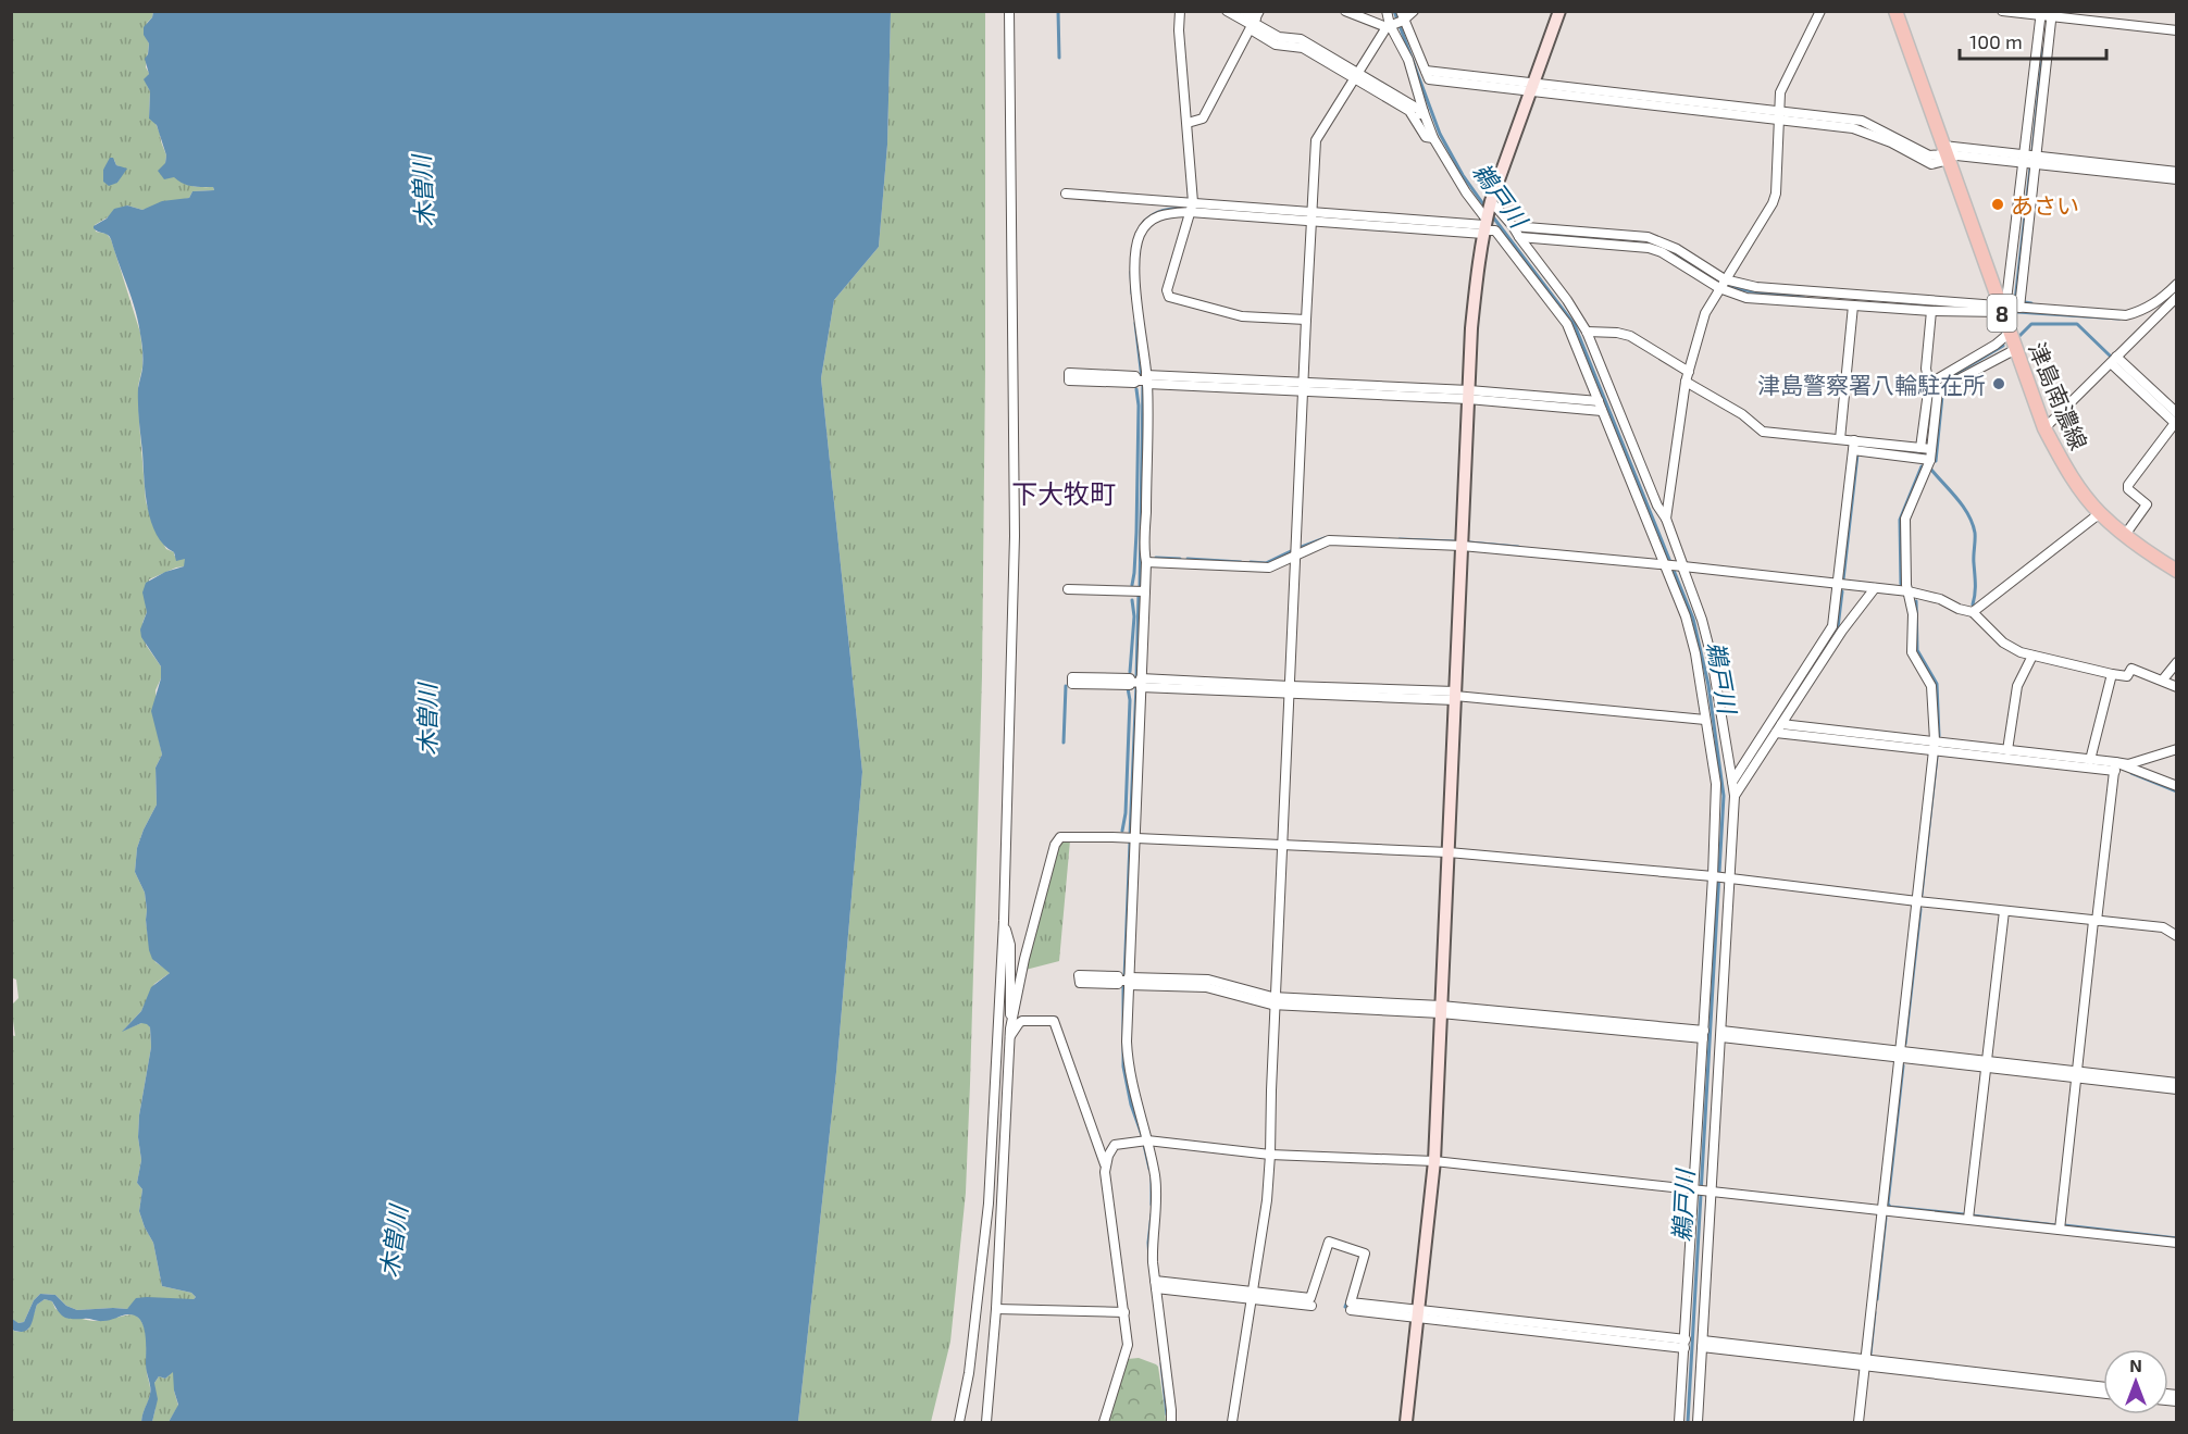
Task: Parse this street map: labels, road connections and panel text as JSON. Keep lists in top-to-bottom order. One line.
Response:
{"streets":{"main road":["8","津島南濃線"]},"districts":["下大牧町"],"water":["木曽川","鵜戸川"],"places":["あさい","津島警察署八輪駐在所"],"scale_bar":"100 m","north":"top"}
